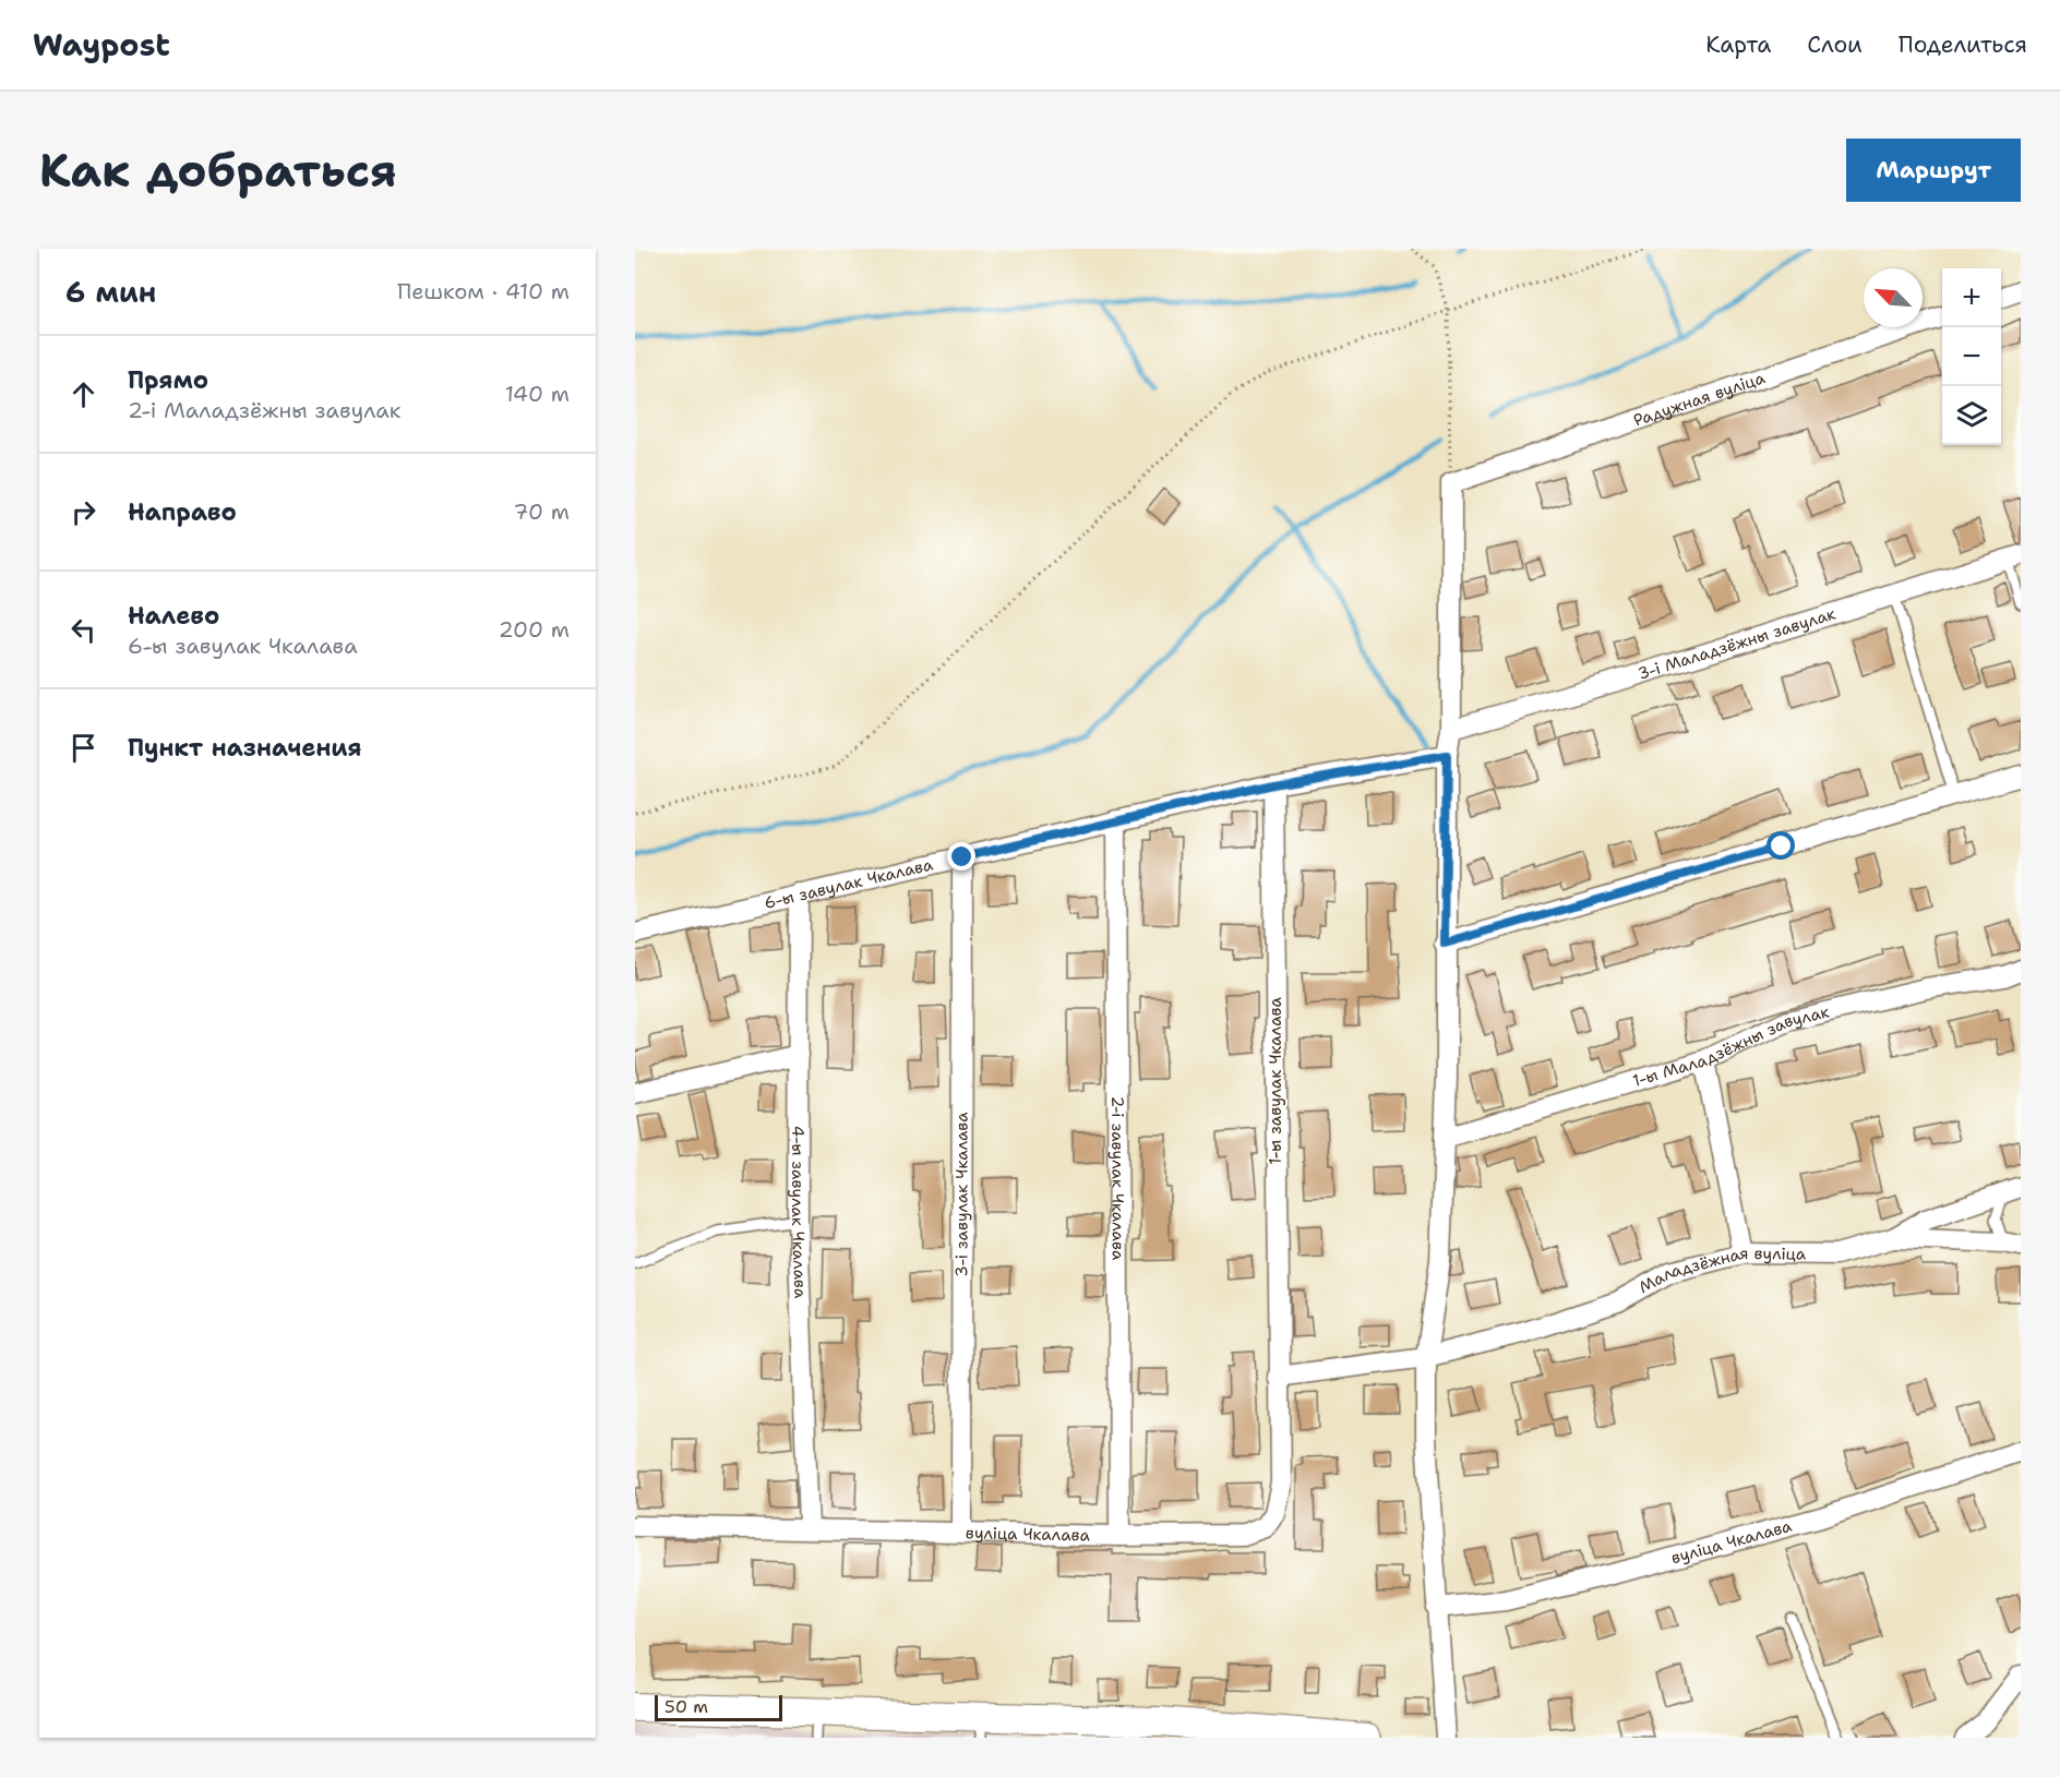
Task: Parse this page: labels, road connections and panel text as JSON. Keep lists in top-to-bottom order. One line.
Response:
{"streets":{"street":["Радужная вуліца","3-і Маладзёжны завулак","6-ы завулак Чкалава","1-ы Маладзёжны завулак","1-ы завулак Чкалава","2-і завулак Чкалава","3-і завулак Чкалава","4-ы завулак Чкалава","Маладзёжная вуліца","вуліца Чкалава"]},"crossings":[["6-ы завулак Чкалава","1-ы завулак Чкалава"],["6-ы завулак Чкалава","2-і завулак Чкалава"],["6-ы завулак Чкалава","3-і завулак Чкалава"],["6-ы завулак Чкалава","4-ы завулак Чкалава"],["1-ы завулак Чкалава","Маладзёжная вуліца"],["1-ы завулак Чкалава","вуліца Чкалава"],["2-і завулак Чкалава","вуліца Чкалава"],["3-і завулак Чкалава","вуліца Чкалава"],["4-ы завулак Чкалава","вуліца Чкалава"],["Маладзёжная вуліца","вуліца Чкалава"]],"scale_bar":"50 m","north":"top left","page":{"header":"Waypost","nav":["Карта","Слои","Поделиться"],"buttons":"Маршрут","title":"Как добраться","heading":["6 мин","Пешком · 410 m"],"map_buttons":["+","−"],"list":[["Прямо","2-і Маладзёжны завулак","140 m"],["Направо","70 m"],["Налево","6-ы завулак Чкалава","200 m"],"Пункт назначения"],"scale":"50 m"}}
